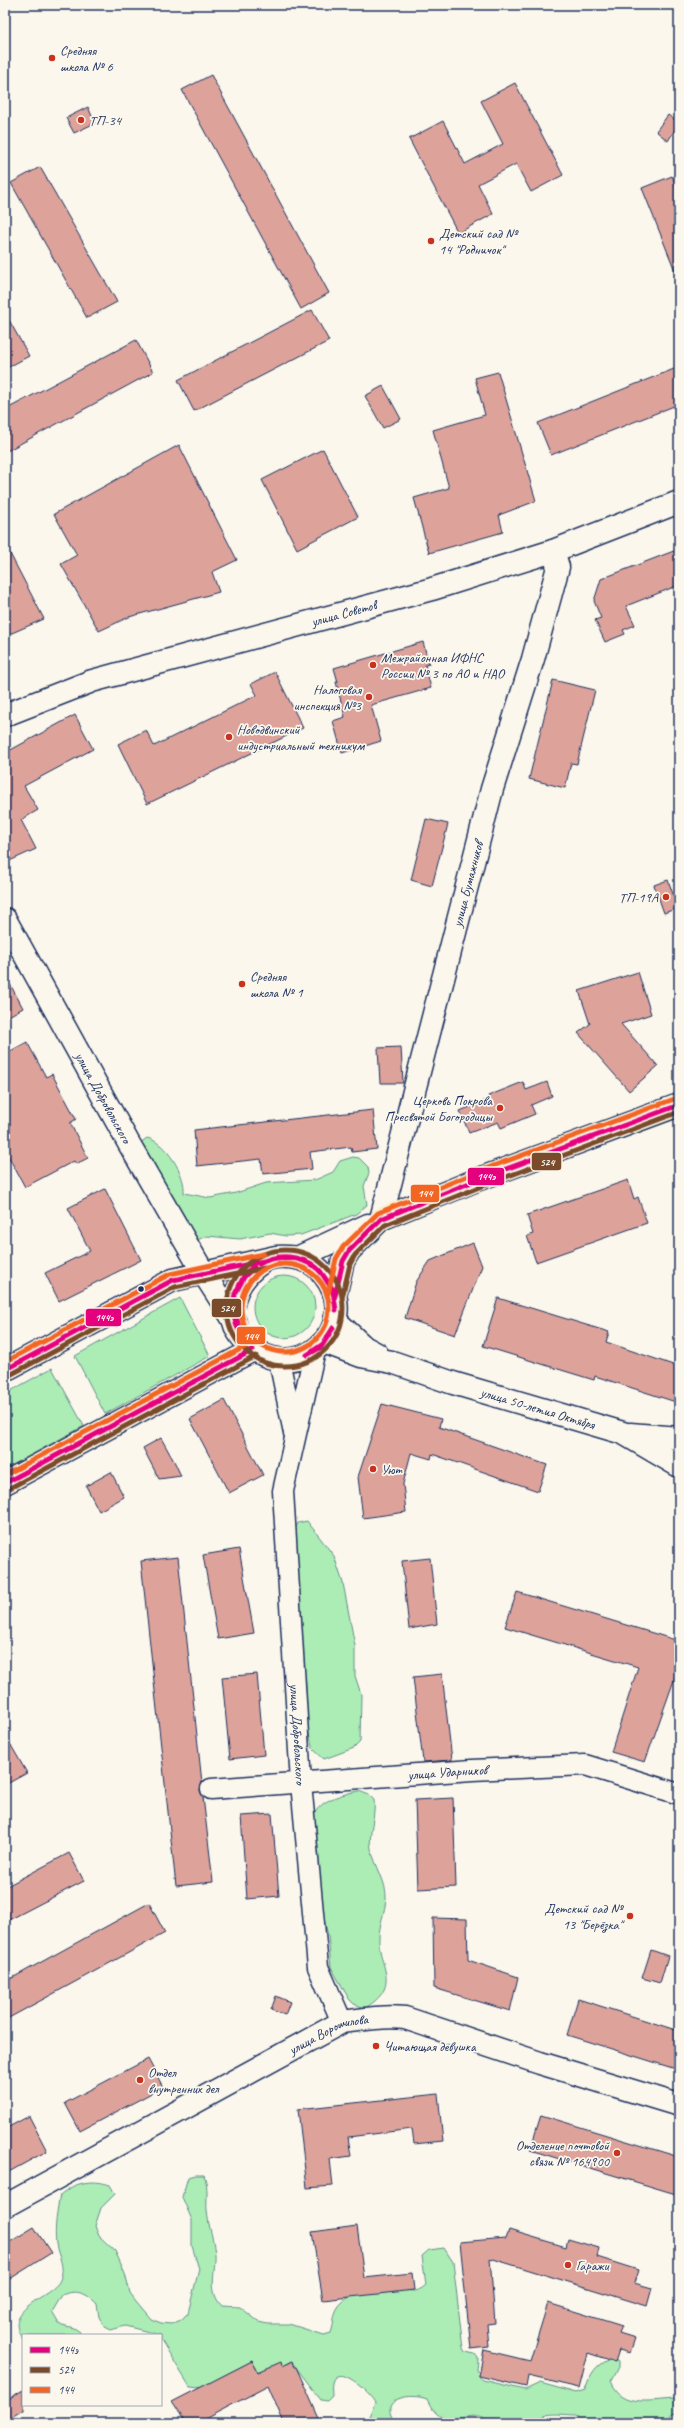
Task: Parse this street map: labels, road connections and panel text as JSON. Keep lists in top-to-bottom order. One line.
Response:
{"streets":{"main road":["улица Советов","улица Бумажников","улица Добровольского","улица 50-летия Октября","улица Ворошилова"],"street":["улица Ударников"]},"crossings":[["улица Советов","улица Бумажников"],["улица Добровольского","улица Ударников"],["улица Добровольского","улица Ворошилова"]],"places":["Средняя школа № 6","ТП-34","Детский сад № 14 \"Родничок\"","Межрайонная ИФНС России № 3 по АО и НАО","Налоговая инспекция №3","Новодвинский индустриальный техникум","ТП-19А","Средняя школа № 1","Церковь Покрова Пресвятой Богородицы","Уют","Детский сад № 13 \"Берёзка\"","Читающая девушка","Отдел внутренних дел","Отделение почтовой связи № 164900","Гаражи"],"lines":["transit line 144","transit line 144э","transit line 524"],"legend":["144э","524","144"]}
